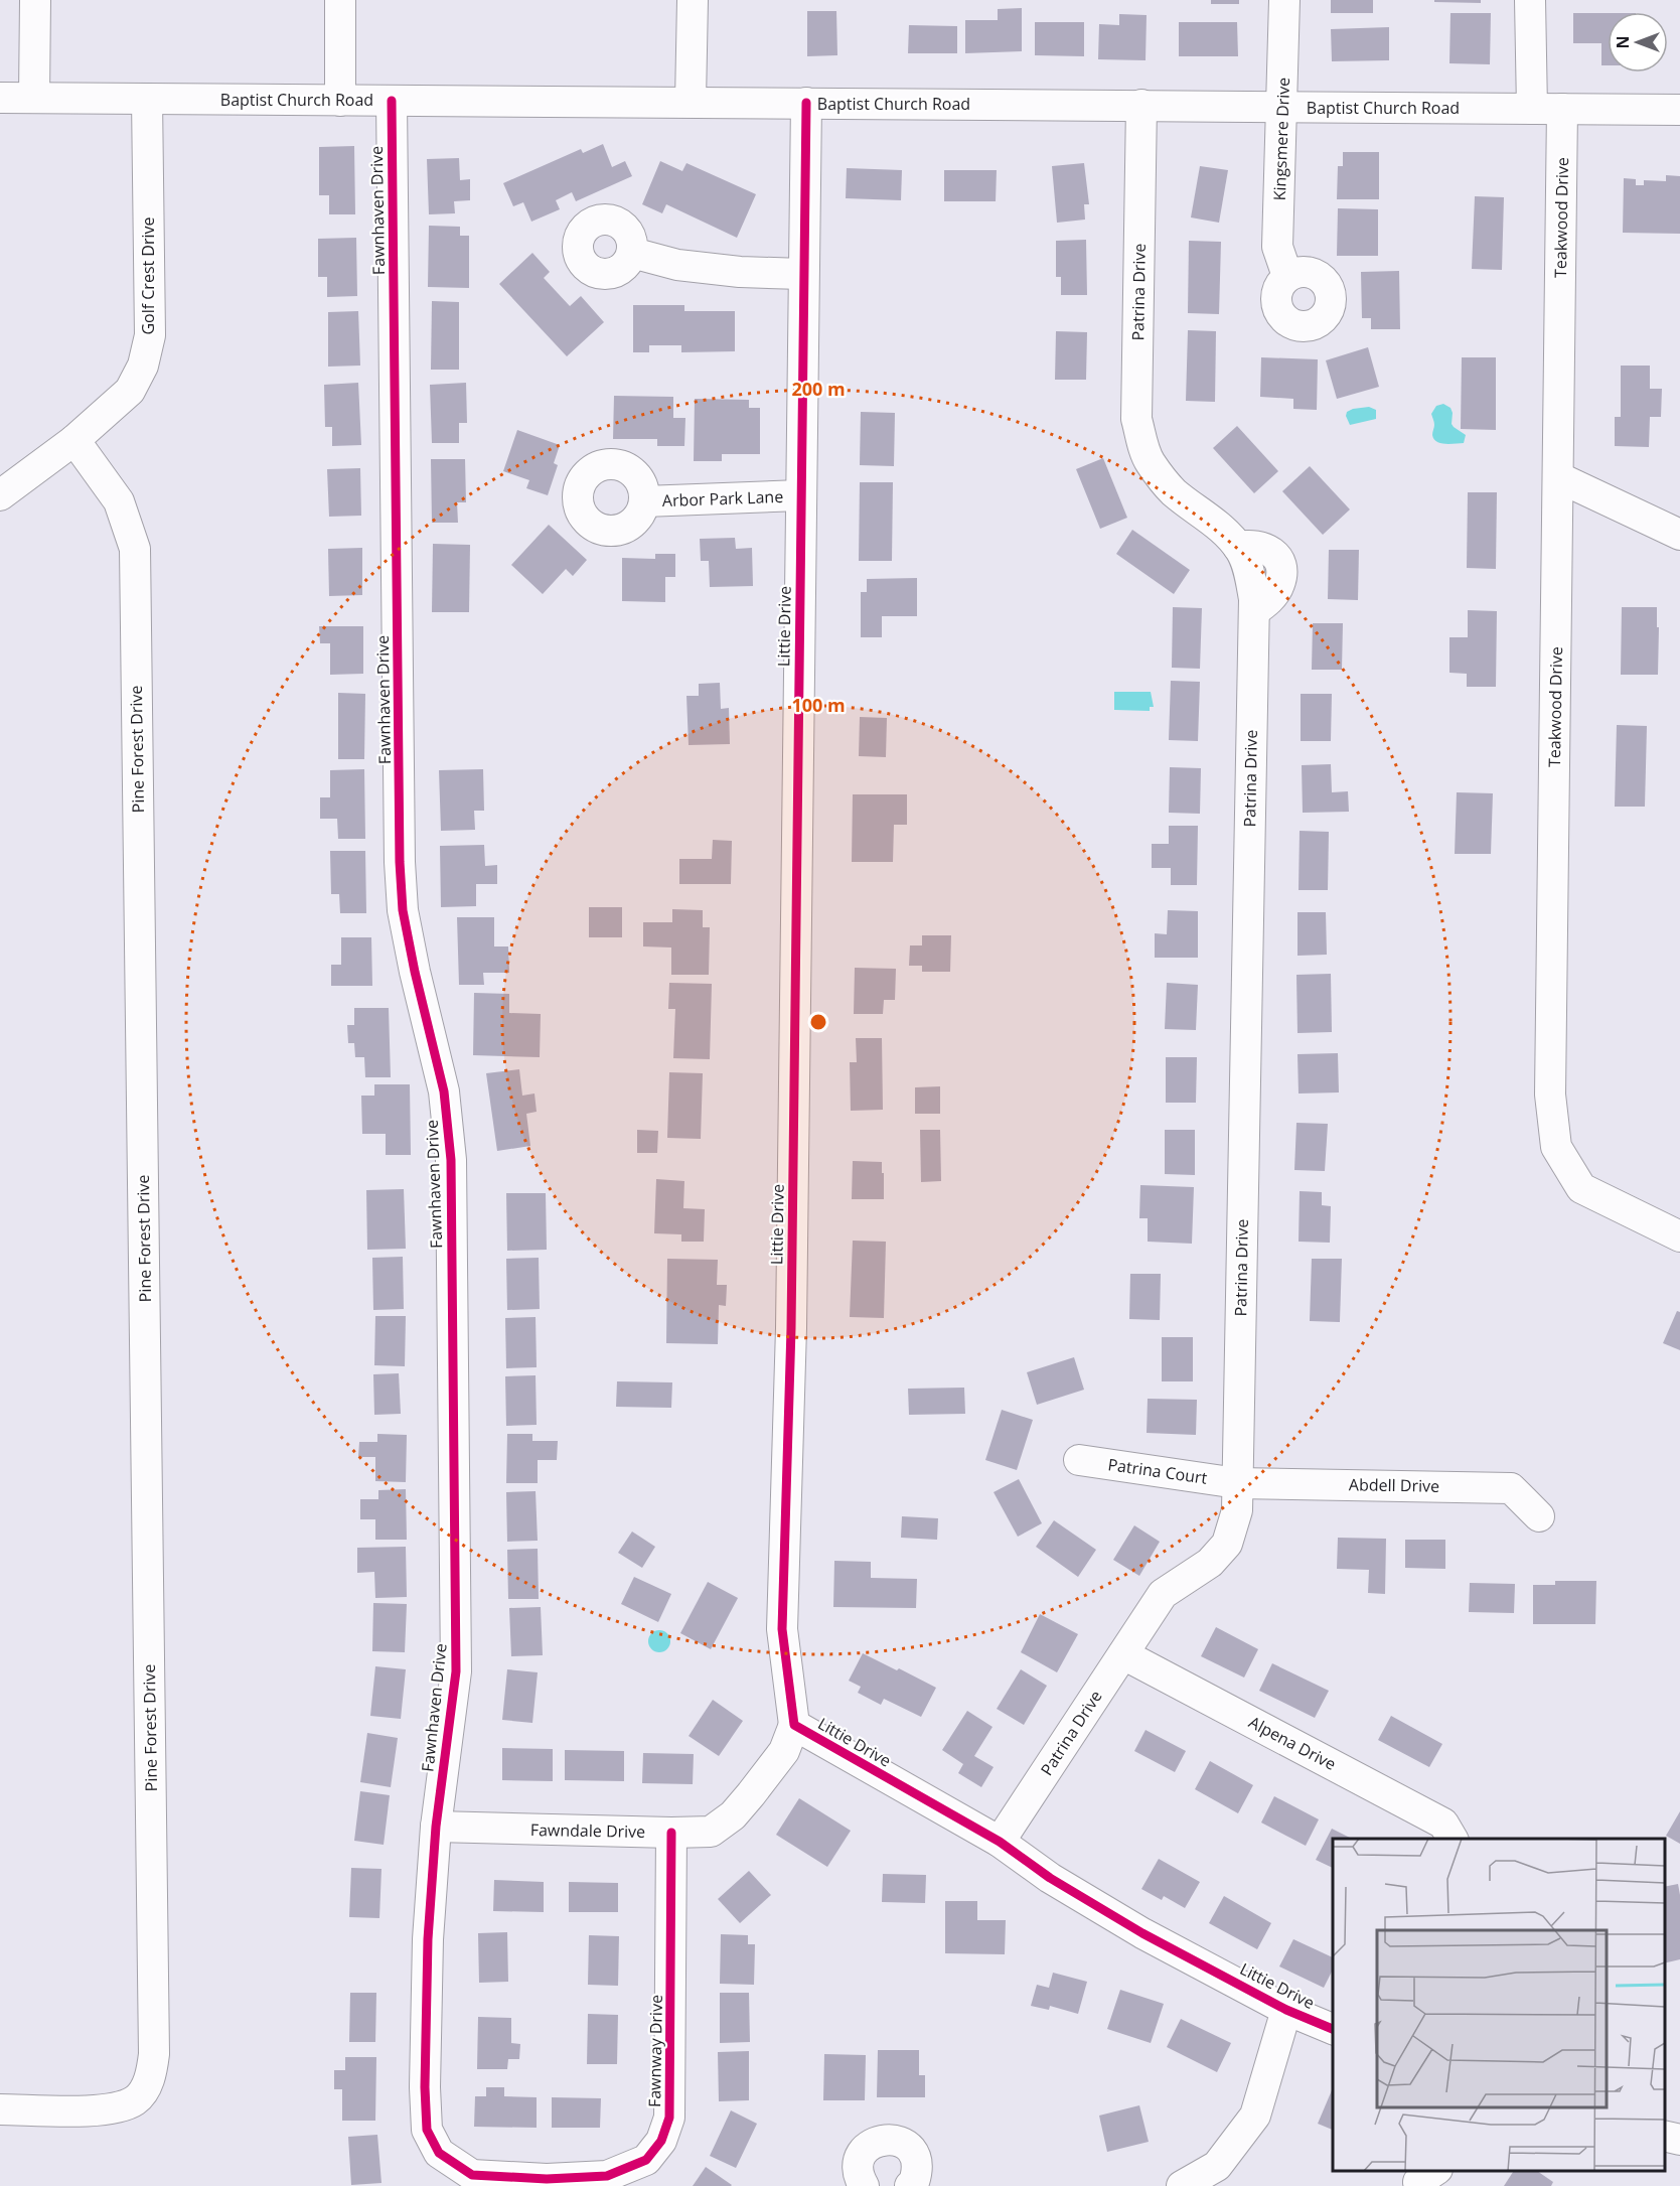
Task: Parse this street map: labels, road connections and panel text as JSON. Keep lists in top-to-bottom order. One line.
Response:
{"streets":{"street":["Baptist Church Road","Kingsmere Drive","Fawnhaven Drive","Teakwood Drive","Golf Crest Drive","Patrina Drive","Arbor Park Lane","Littie Drive","Pine Forest Drive","Patrina Court","Abdell Drive","Alpena Drive","Fawndale Drive","Fawnway Drive"]},"crossings":[["Baptist Church Road","Kingsmere Drive"],["Baptist Church Road","Fawnhaven Drive"],["Baptist Church Road","Teakwood Drive"],["Baptist Church Road","Golf Crest Drive"],["Baptist Church Road","Patrina Drive"],["Baptist Church Road","Littie Drive"],["Fawnhaven Drive","Fawndale Drive"],["Fawnhaven Drive","Fawnway Drive"],["Golf Crest Drive","Pine Forest Drive"],["Patrina Drive","Littie Drive"],["Patrina Drive","Patrina Court"],["Patrina Drive","Abdell Drive"],["Patrina Drive","Alpena Drive"],["Arbor Park Lane","Littie Drive"],["Littie Drive","Fawndale Drive"],["Patrina Court","Abdell Drive"],["Fawndale Drive","Fawnway Drive"]],"north":"left","rings":["200 m","100 m"]}
